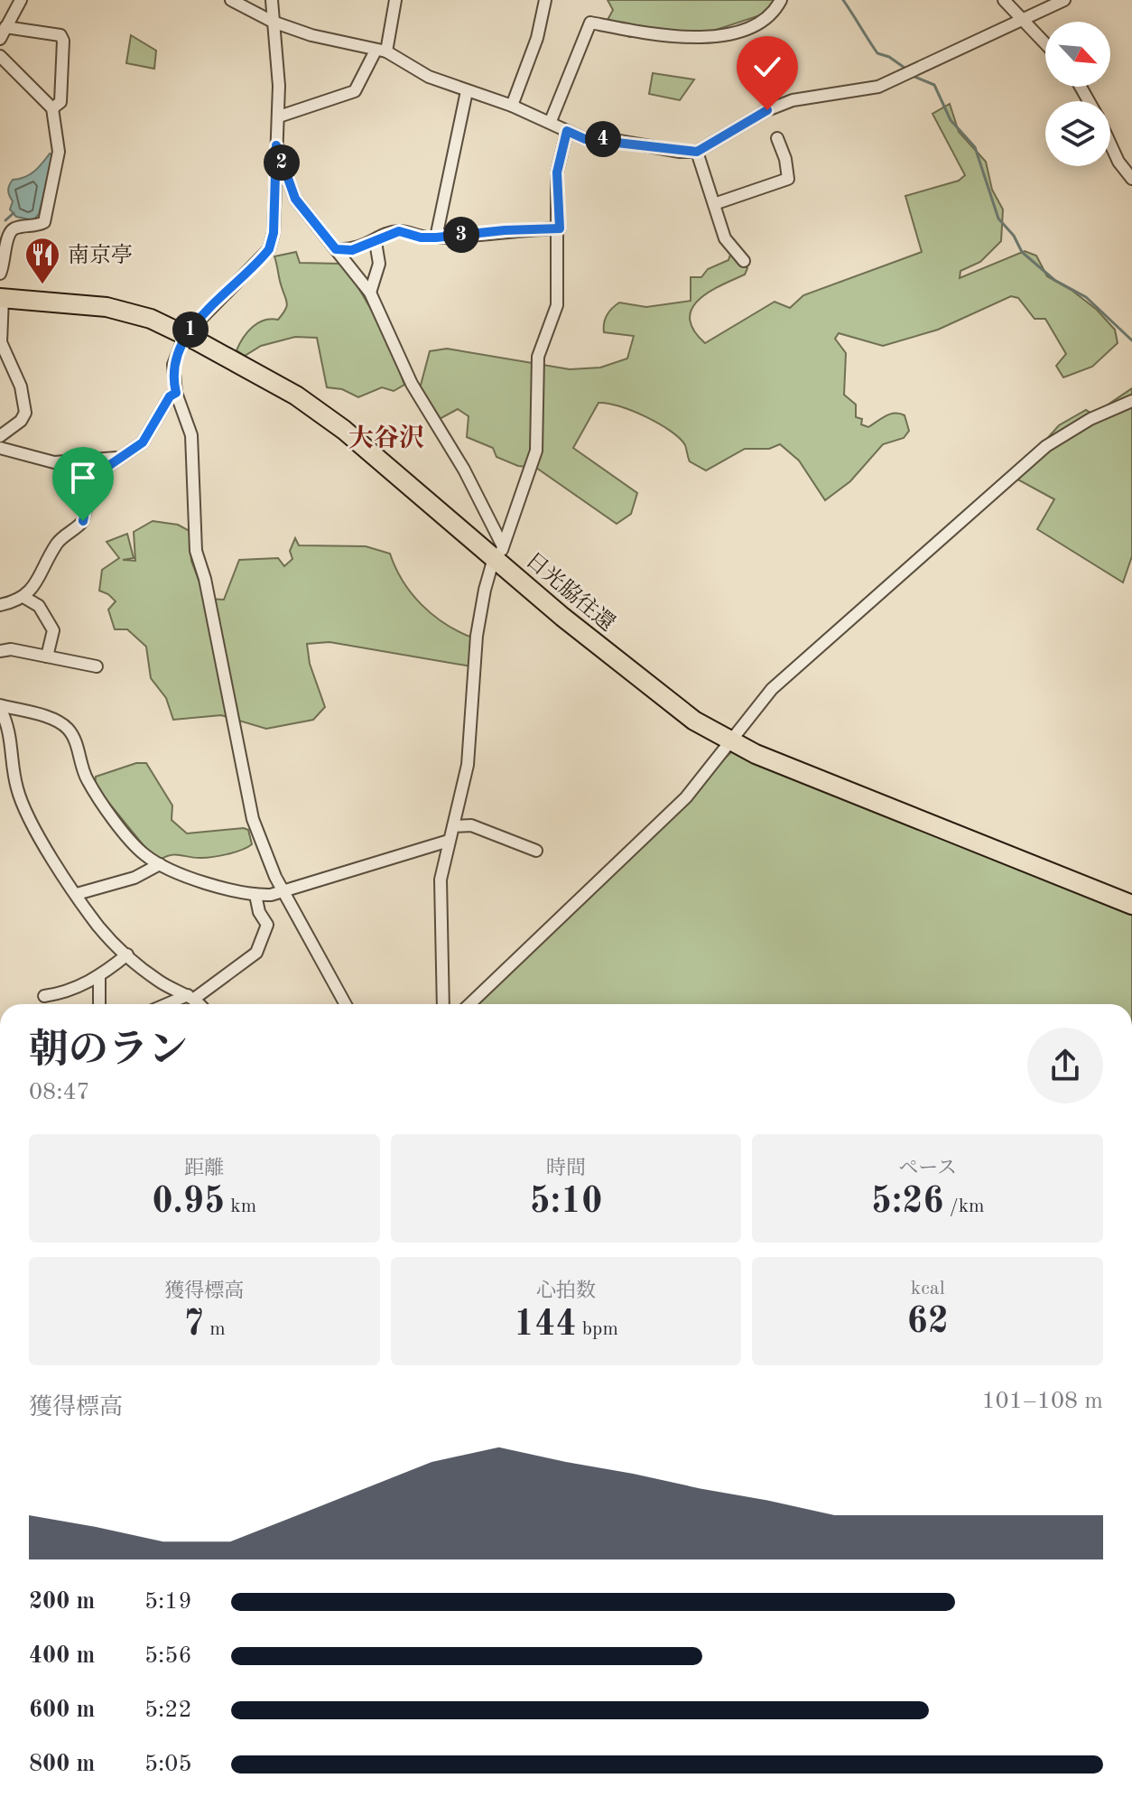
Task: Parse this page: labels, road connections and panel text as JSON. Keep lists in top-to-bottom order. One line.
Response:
{"streets":{"highway":["日光脇往還"]},"districts":["大谷沢"],"places":{"restaurant":["南京亭"]},"north":"bottom right","page":{"pins":["4","2","3","1"],"heading":["朝のラン","08:47"],"stats":[["距離","0.95 km"],["時間","5:10"],["ペース","5:26 /km"],["獲得標高","7 m"],["心拍数","144 bpm"],["kcal","62"]],"chart":["獲得標高","101–108 m"],"list":[{"name":"200 m","note":"5:19"},{"name":"400 m","note":"5:56"},{"name":"600 m","note":"5:22"},{"name":"800 m","note":"5:05"}]}}
